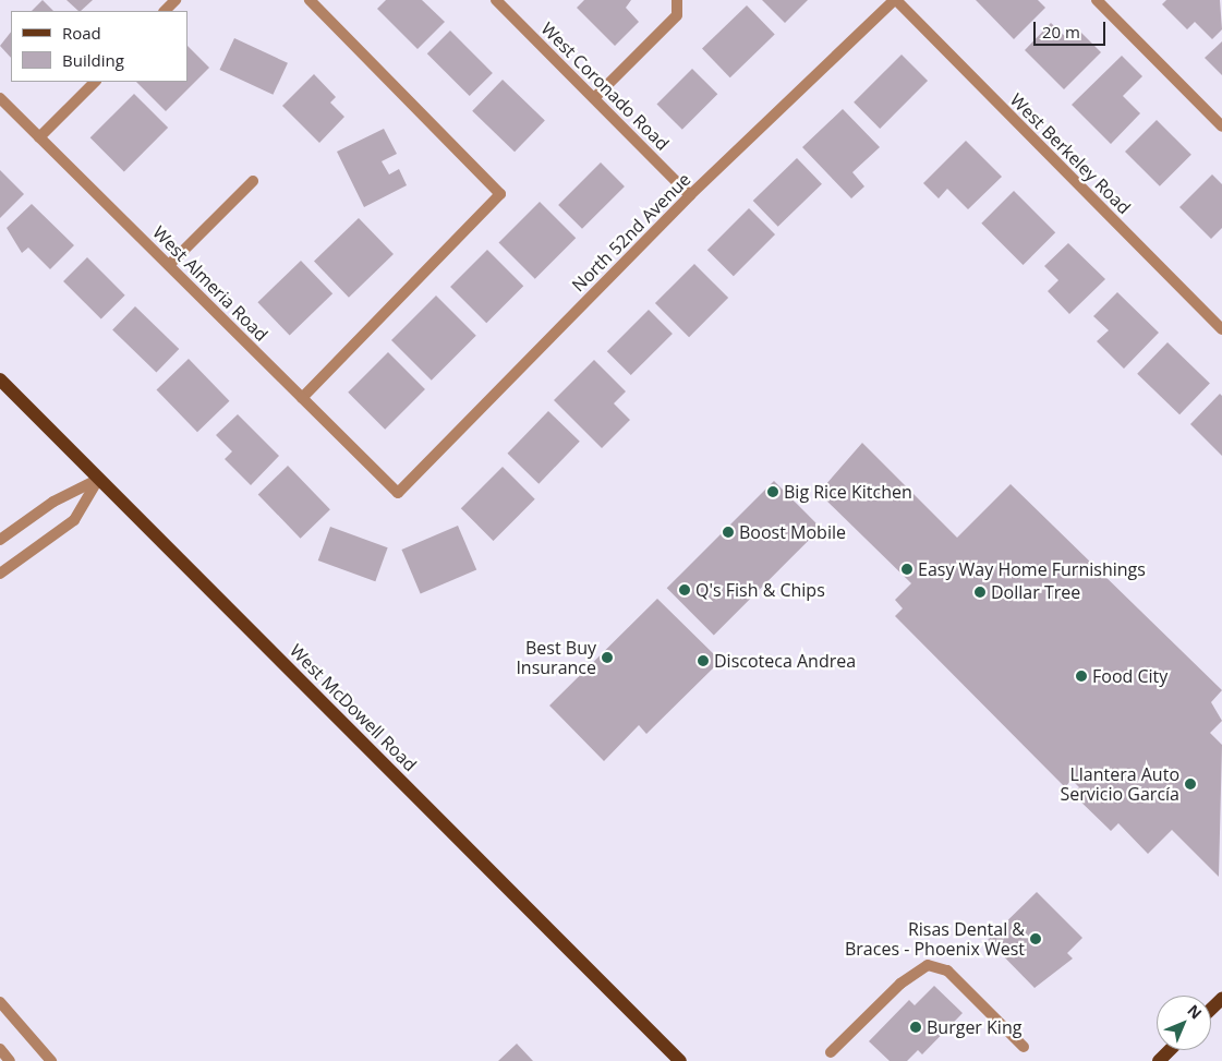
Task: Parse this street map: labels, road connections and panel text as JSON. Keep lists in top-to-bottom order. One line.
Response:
{"streets":{"main road":["West McDowell Road"],"street":["West Coronado Road","West Berkeley Road","North 52nd Avenue","West Almeria Road"]},"crossings":[["West Coronado Road","North 52nd Avenue"],["West Berkeley Road","North 52nd Avenue"],["North 52nd Avenue","West Almeria Road"]],"places":["Big Rice Kitchen","Boost Mobile","Easy Way Home Furnishings","Q's Fish & Chips","Dollar Tree","Best Buy Insurance","Discoteca Andrea","Food City","Llantera Auto Servicio García","Risas Dental & Braces - Phoenix West","Burger King"],"legend":["Road","Building"],"scale_bar":"20 m","north":"top right"}
